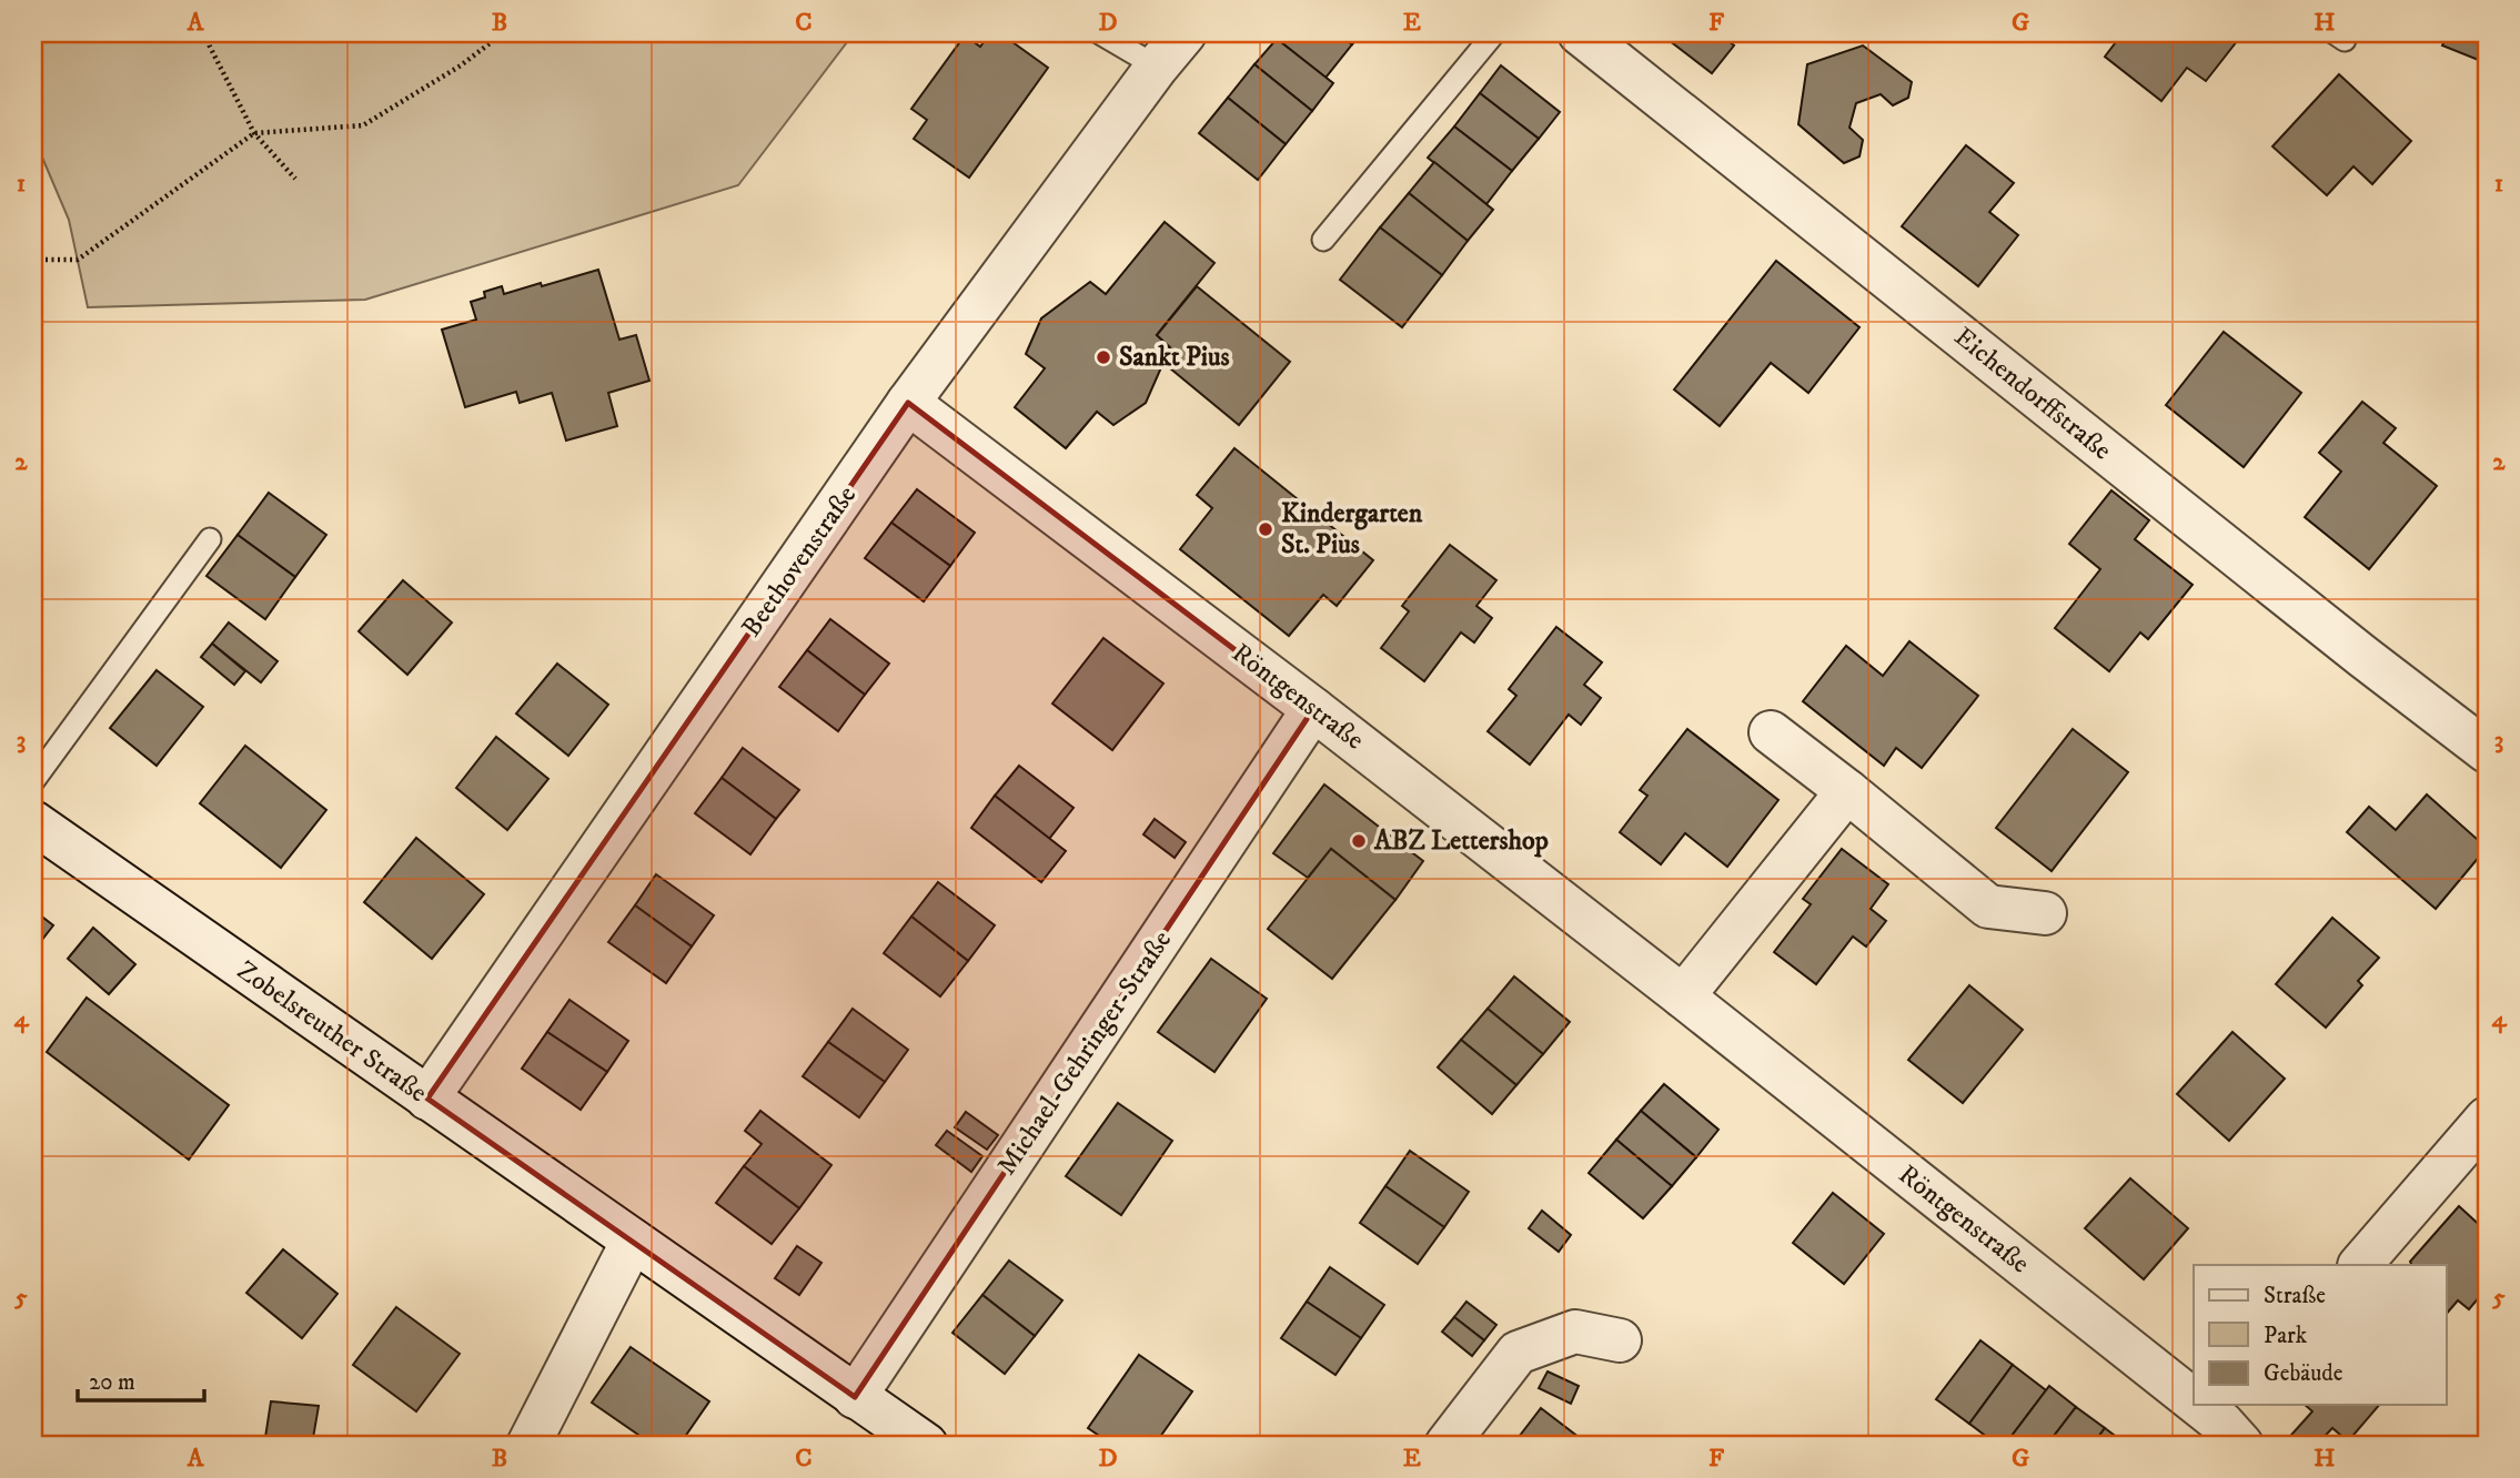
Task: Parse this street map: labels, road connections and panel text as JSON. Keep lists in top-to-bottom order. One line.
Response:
{"streets":{"street":["Eichendorffstraße","Beethovenstraße","Röntgenstraße","Zobelsreuther Straße","Michael-Gehringer-Straße"]},"crossings":[["Beethovenstraße","Röntgenstraße"],["Beethovenstraße","Zobelsreuther Straße"],["Röntgenstraße","Michael-Gehringer-Straße"],["Zobelsreuther Straße","Michael-Gehringer-Straße"]],"places":["Sankt Pius","Kindergarten St. Pius","ABZ Lettershop"],"legend":["Straße","Park","Gebäude"],"scale_bar":"20 m","grid":{"columns":["A","B","C","D","E","F","G","H"],"rows":["1","2","3","4","5"]}}
